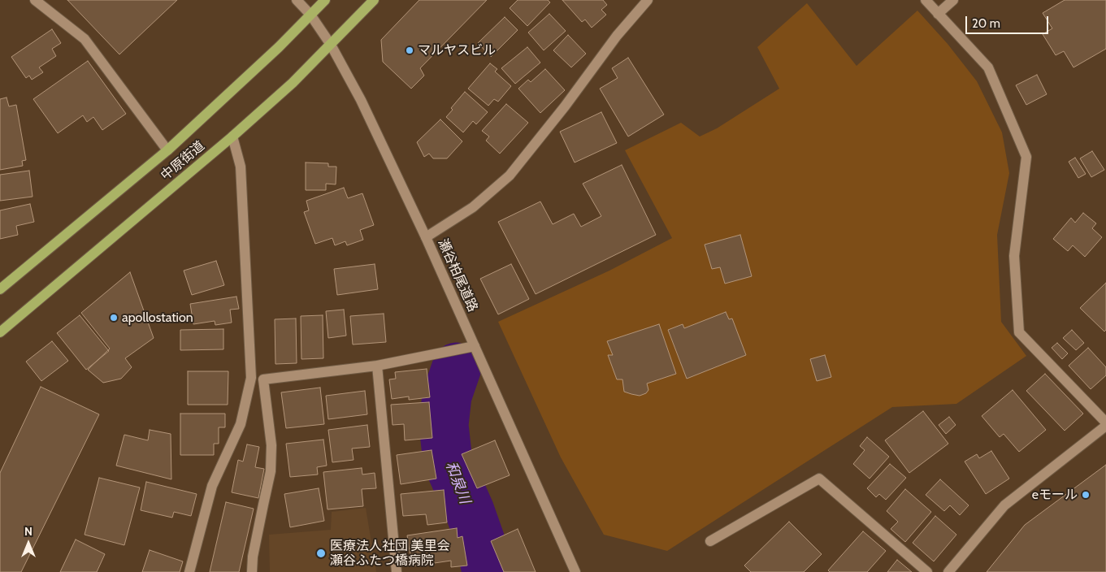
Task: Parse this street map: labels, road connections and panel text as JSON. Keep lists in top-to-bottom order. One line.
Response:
{"streets":{"main road":["中原街道"],"street":["瀬谷柏尾道路"]},"crossings":[["中原街道","瀬谷柏尾道路"]],"water":["和泉川"],"places":["マルヤスビル","apollostation","eモール","医療法人社団 美里会 瀬谷ふたつ橋病院"],"scale_bar":"20 m","north":"top"}
